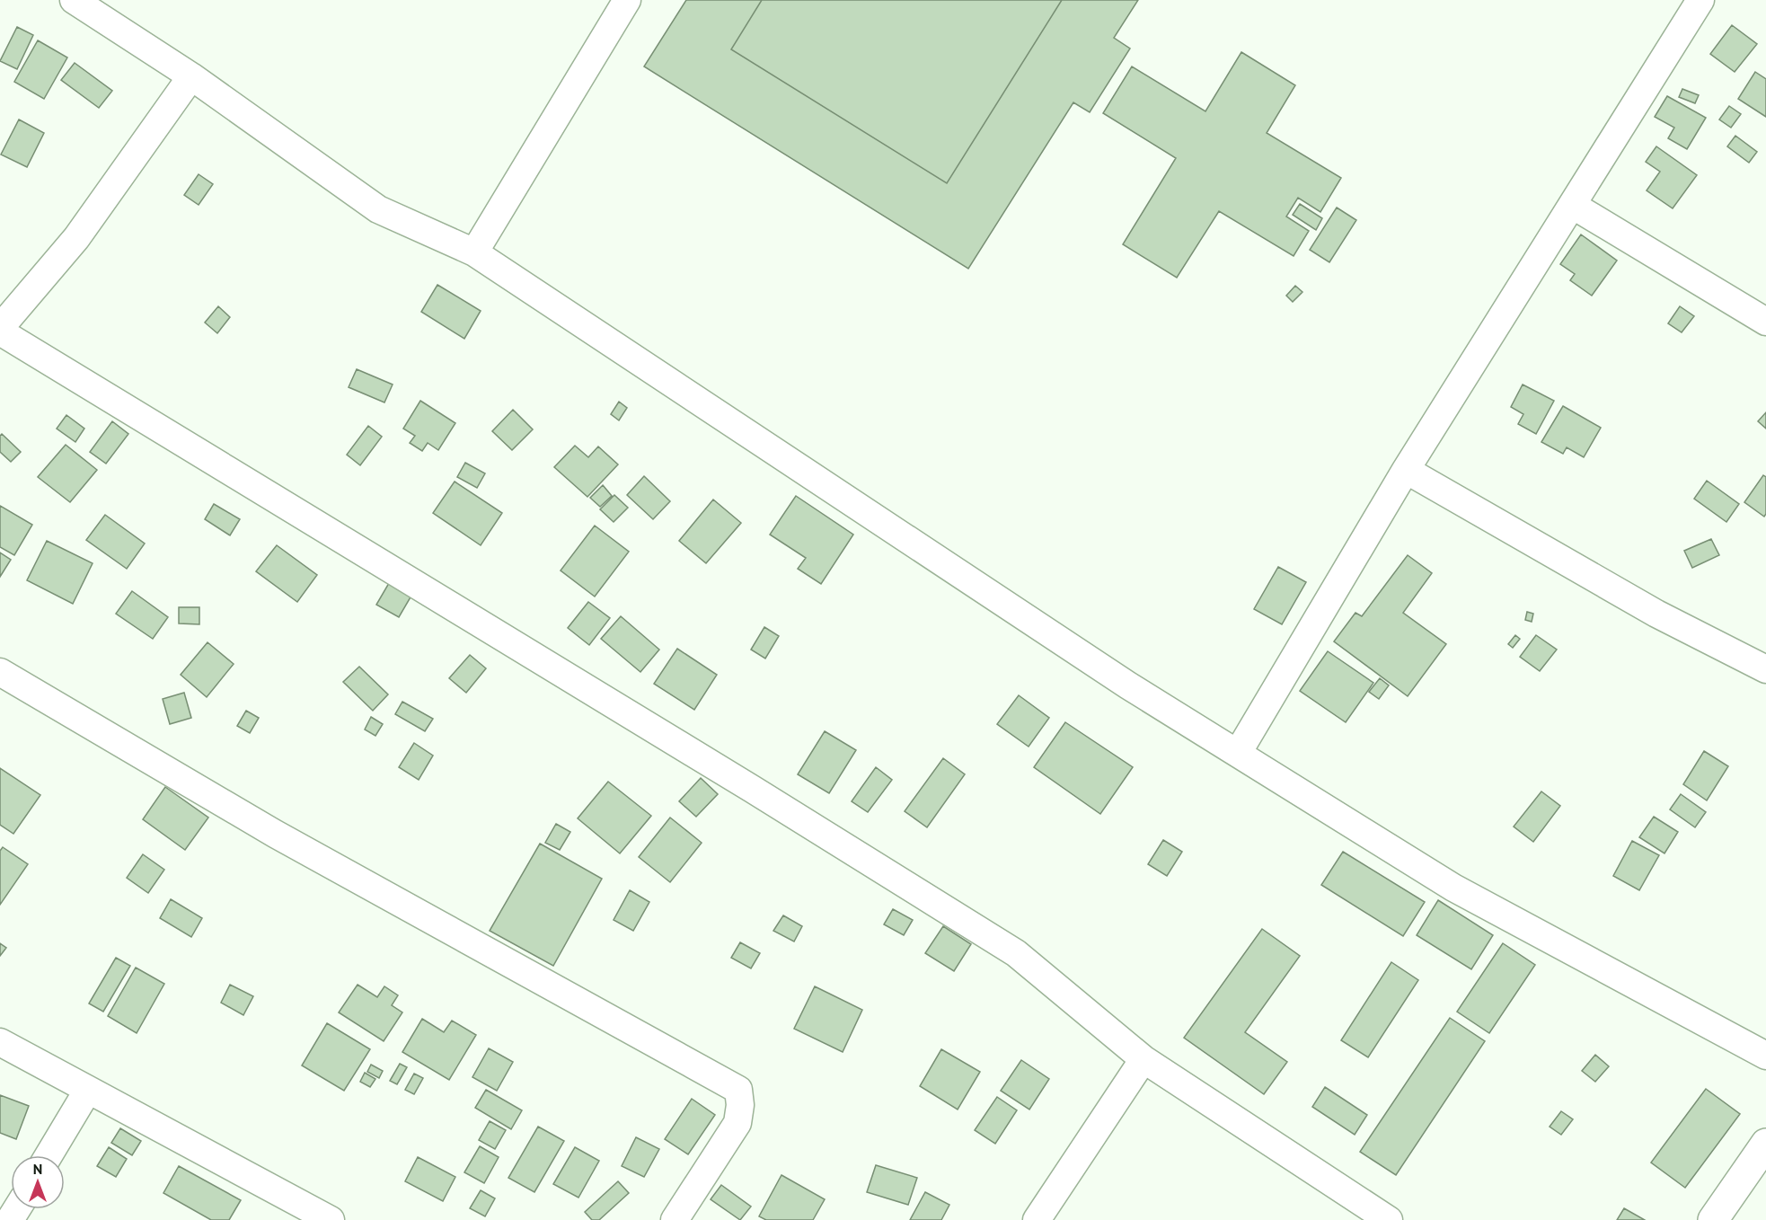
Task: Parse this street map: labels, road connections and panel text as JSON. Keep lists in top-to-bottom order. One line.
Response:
{"north":"top"}
